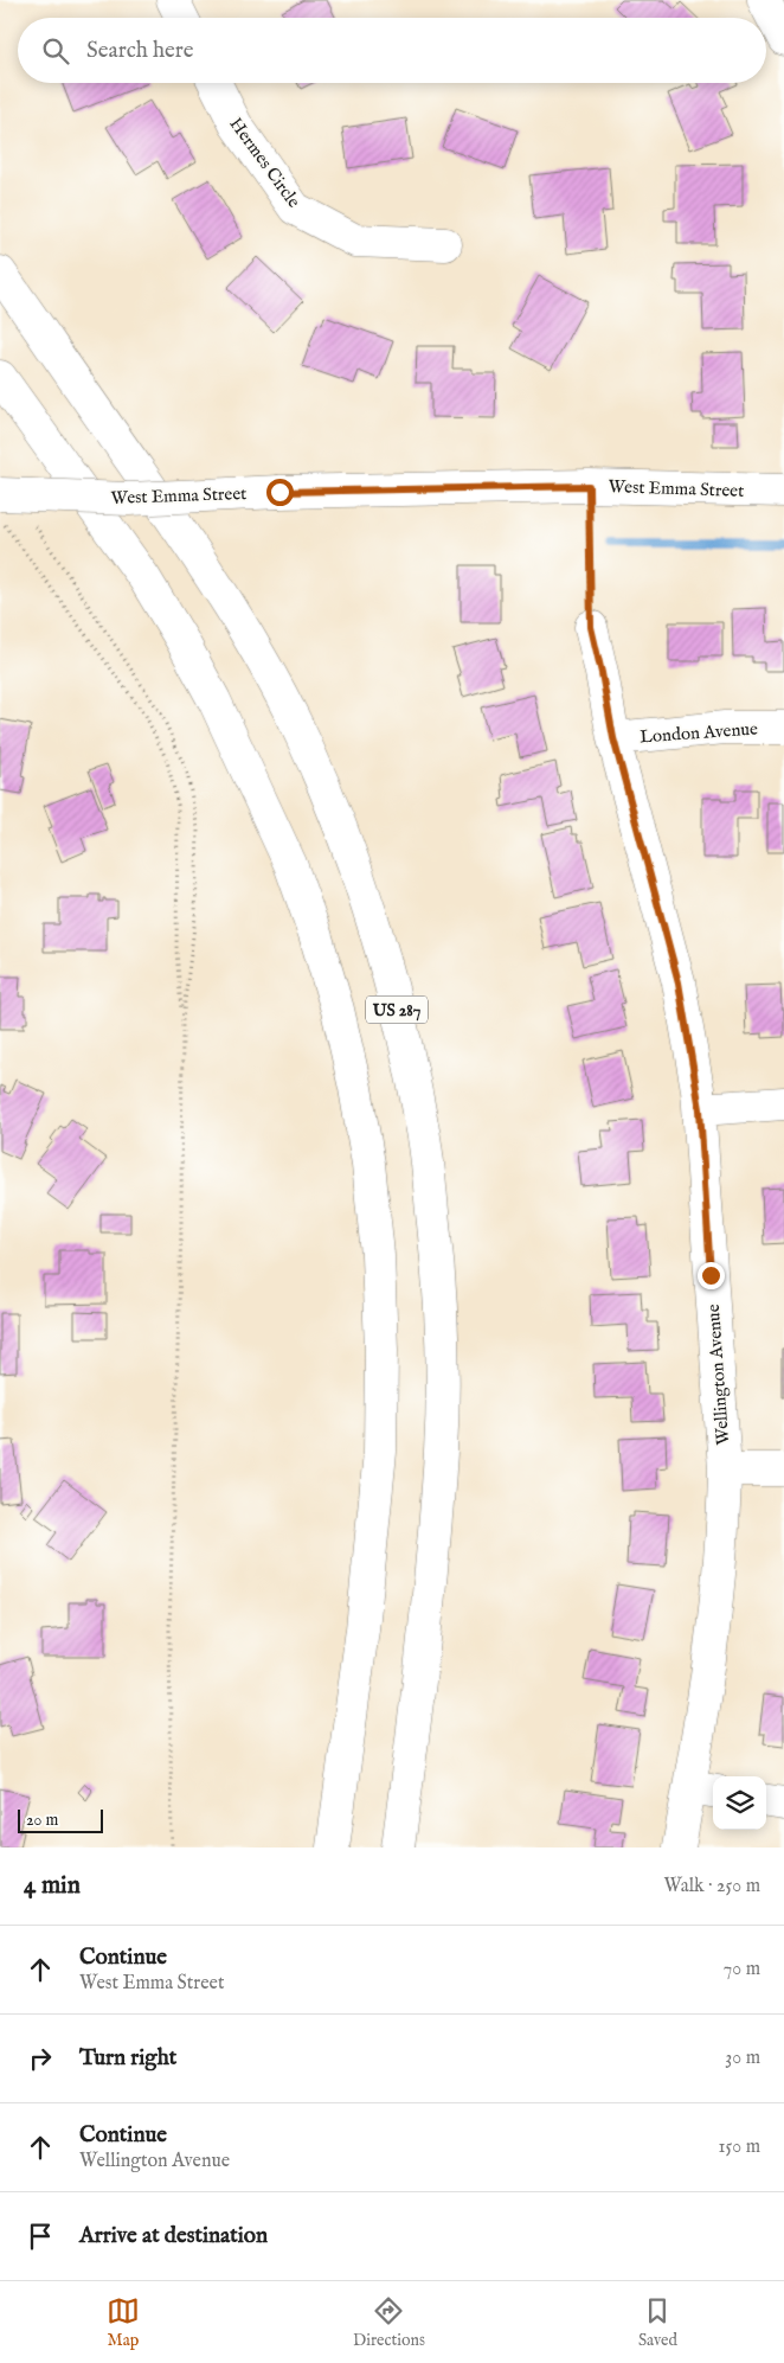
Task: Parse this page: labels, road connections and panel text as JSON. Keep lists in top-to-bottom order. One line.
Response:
{"streets":{"main road":["Hermes Circle","West Emma Street","London Avenue","US 287","Wellington Avenue"]},"crossings":[["London Avenue","Wellington Avenue"]],"scale_bar":"20 m","page":{"search":"Search here","scale":"20 m","heading":["4 min","Walk · 250 m"],"list":[["Continue","West Emma Street","70 m"],["Turn right","30 m"],["Continue","Wellington Avenue","150 m"],"Arrive at destination"],"nav":["Map","Directions","Saved"]}}
